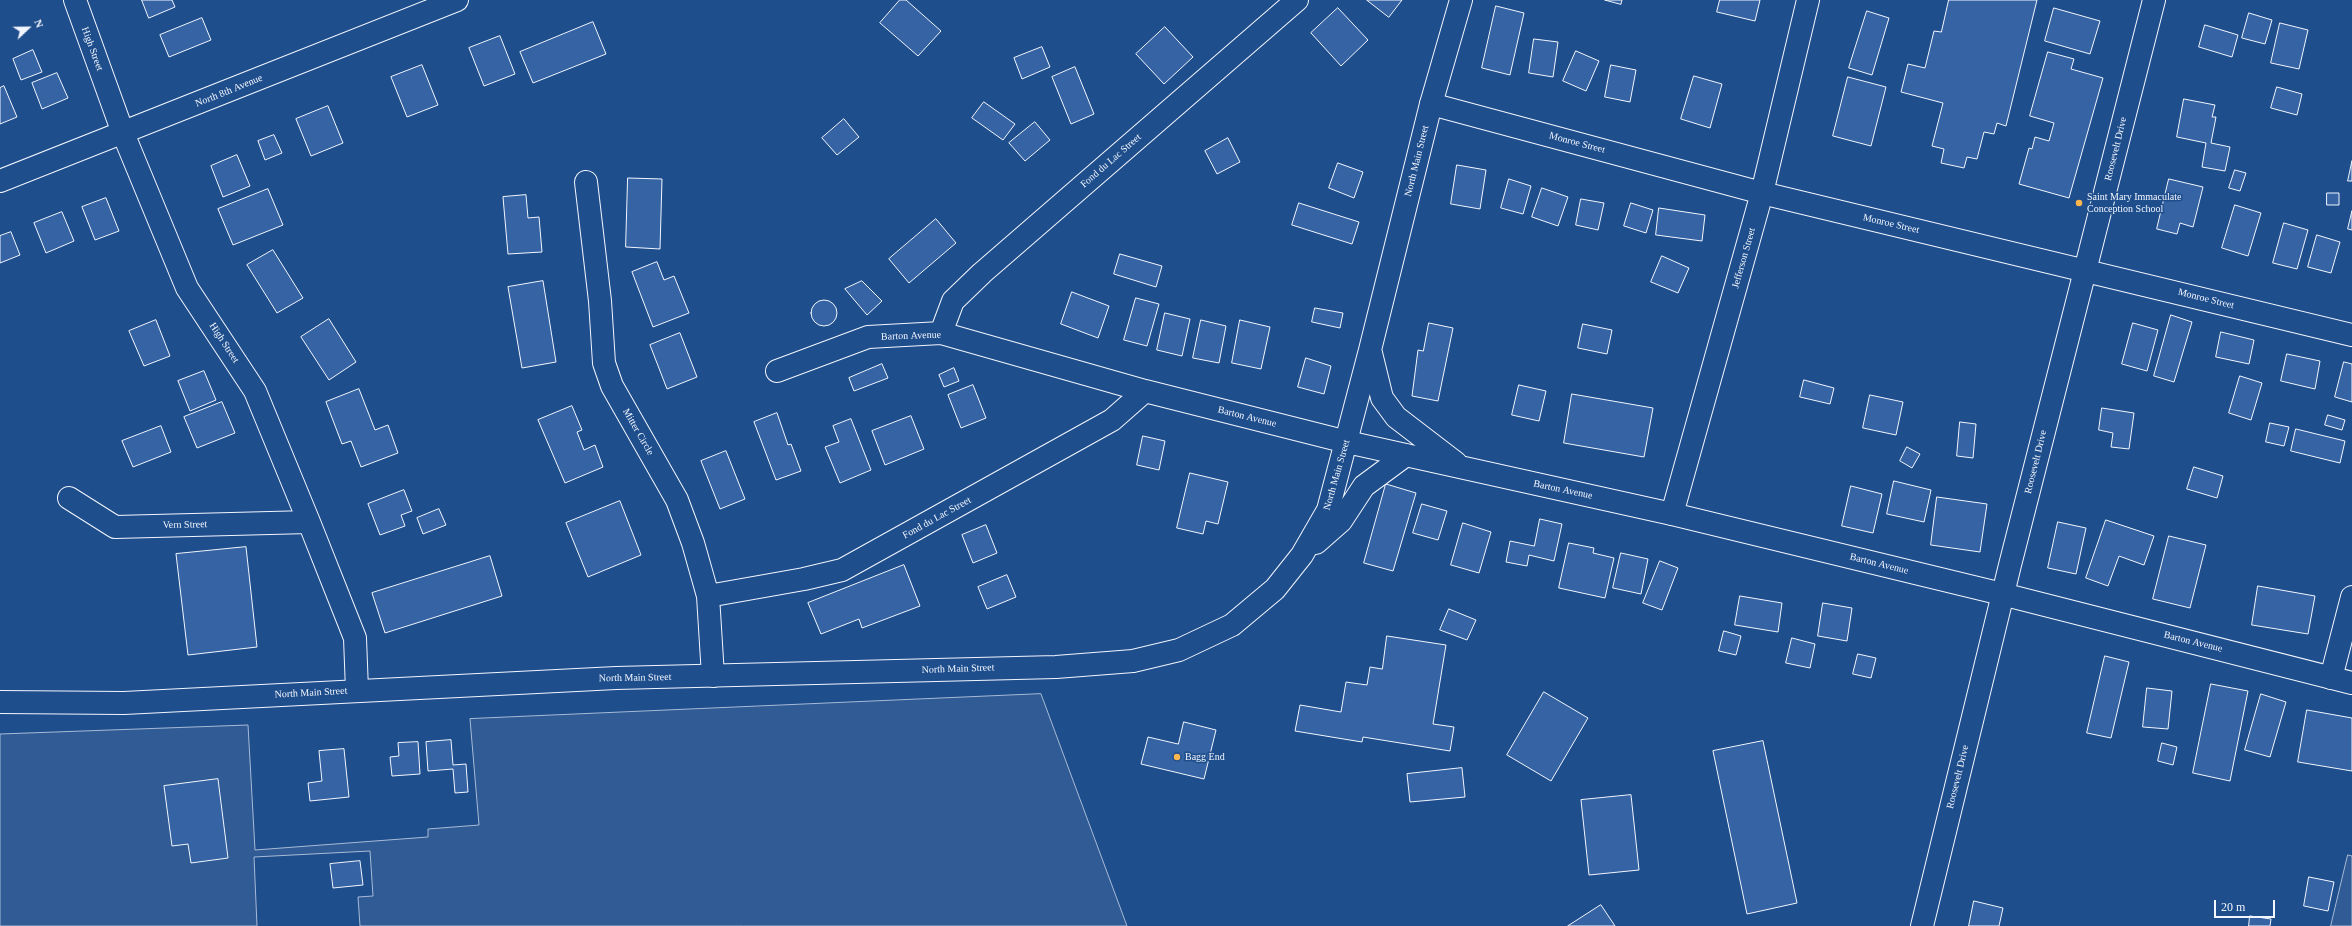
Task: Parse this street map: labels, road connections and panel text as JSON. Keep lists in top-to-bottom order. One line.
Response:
{"streets":{"street":["High Street","North 8th Avenue","Monroe Street","Roosevelt Drive","Fond du Lac Street","North Main Street","Jefferson Street","Barton Avenue","Mitter Circle","Vern Street"]},"crossings":[["High Street","North 8th Avenue"],["High Street","North Main Street"],["High Street","Vern Street"],["Monroe Street","Roosevelt Drive"],["Monroe Street","North Main Street"],["Monroe Street","Jefferson Street"],["Roosevelt Drive","Barton Avenue"],["Fond du Lac Street","Barton Avenue"],["Fond du Lac Street","Mitter Circle"],["North Main Street","Barton Avenue"],["North Main Street","Mitter Circle"],["Jefferson Street","Barton Avenue"]],"places":["Saint Mary Immaculate Conception School","Bagg End"],"scale_bar":"20 m","north":"right"}
